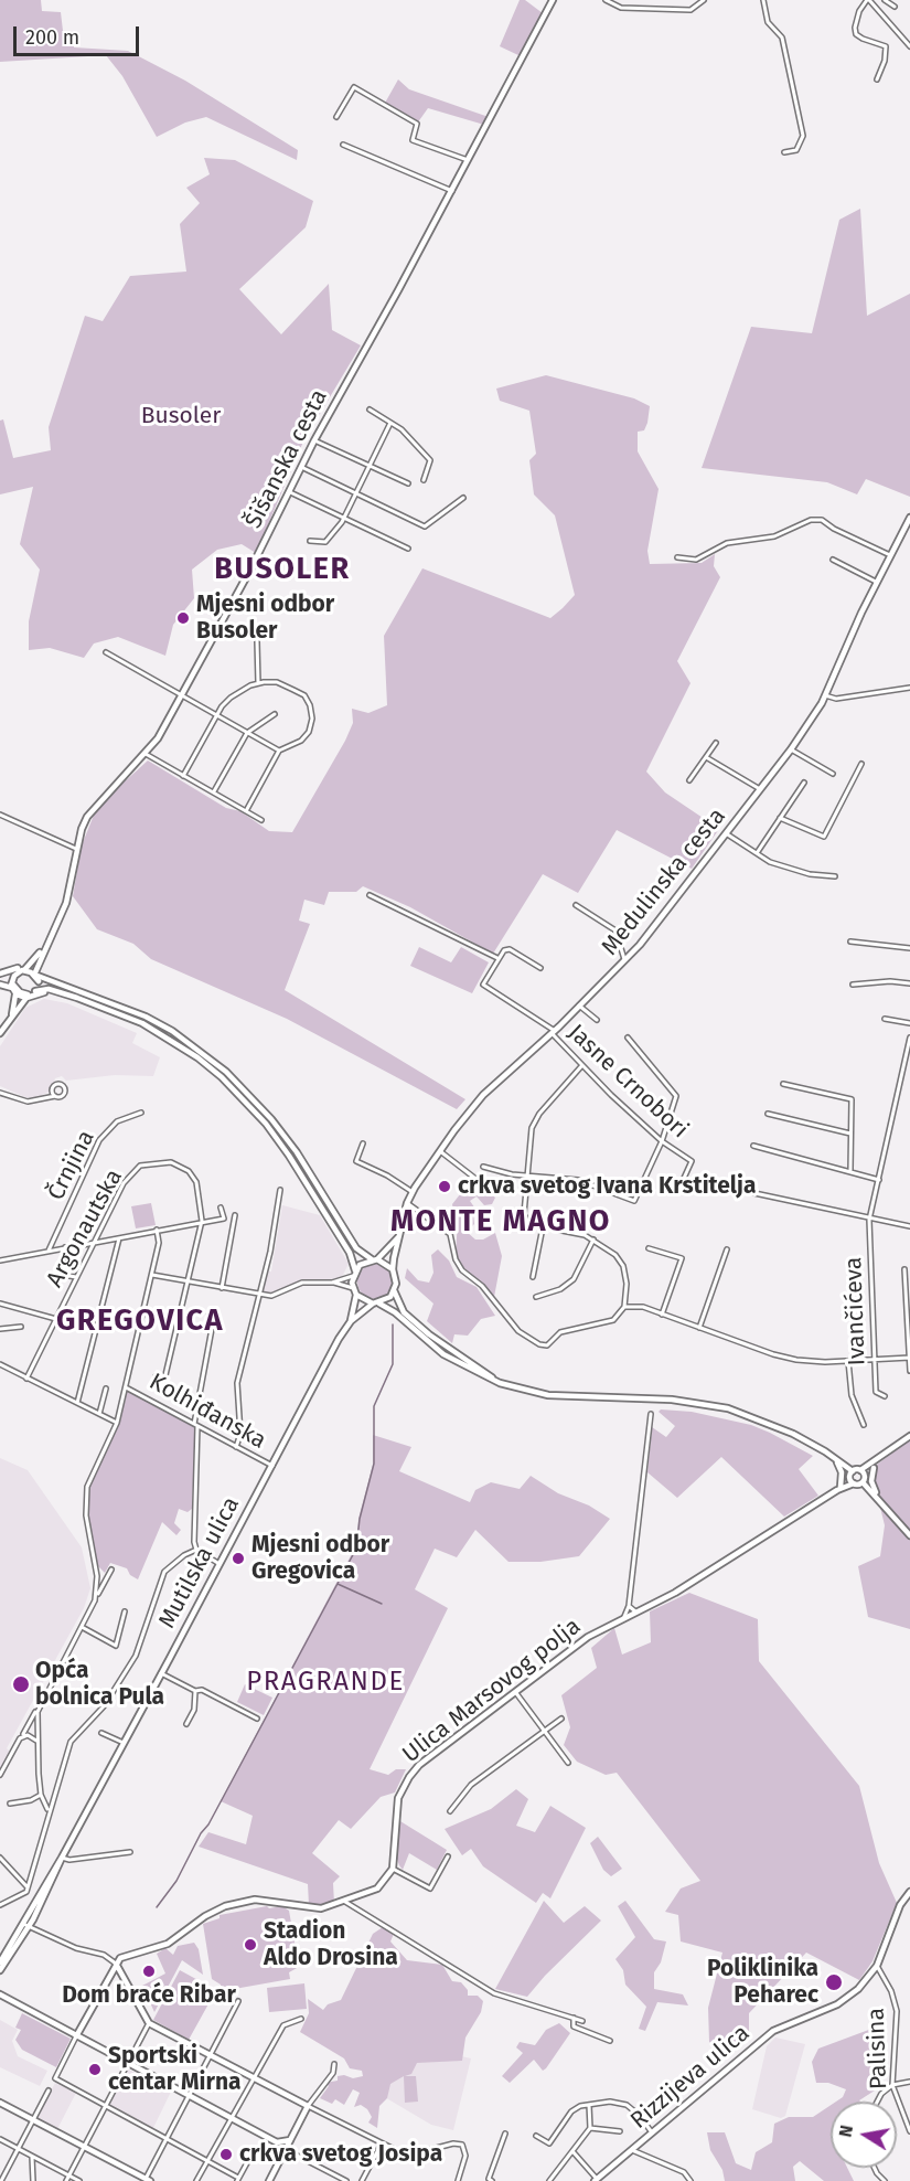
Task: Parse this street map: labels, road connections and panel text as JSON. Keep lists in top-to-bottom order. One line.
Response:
{"streets":{"main road":["Šišanska cesta","Medulinska cesta","Mutilska ulica","Ulica Marsovog polja","Rizzijeva ulica"],"street":["Jasne Crnobori","Črnjina","Argonautska","Ivančićeva","Kolhiđanska","Palisina"]},"crossings":[["Medulinska cesta","Jasne Crnobori"],["Medulinska cesta","Mutilska ulica"],["Kolhiđanska","Mutilska ulica"],["Palisina","Rizzijeva ulica"]],"districts":["BUSOLER","MONTE MAGNO","GREGOVICA","PRAGRANDE"],"parks":["Busoler"],"places":["Mjesni odbor Busoler","crkva svetog Ivana Krstitelja","Mjesni odbor Gregovica","Opća bolnica Pula","Stadion Aldo Drosina","Dom braće Ribar","Poliklinika Peharec","Sportski centar Mirna","crkva svetog Josipa"],"scale_bar":"200 m","north":"left"}
